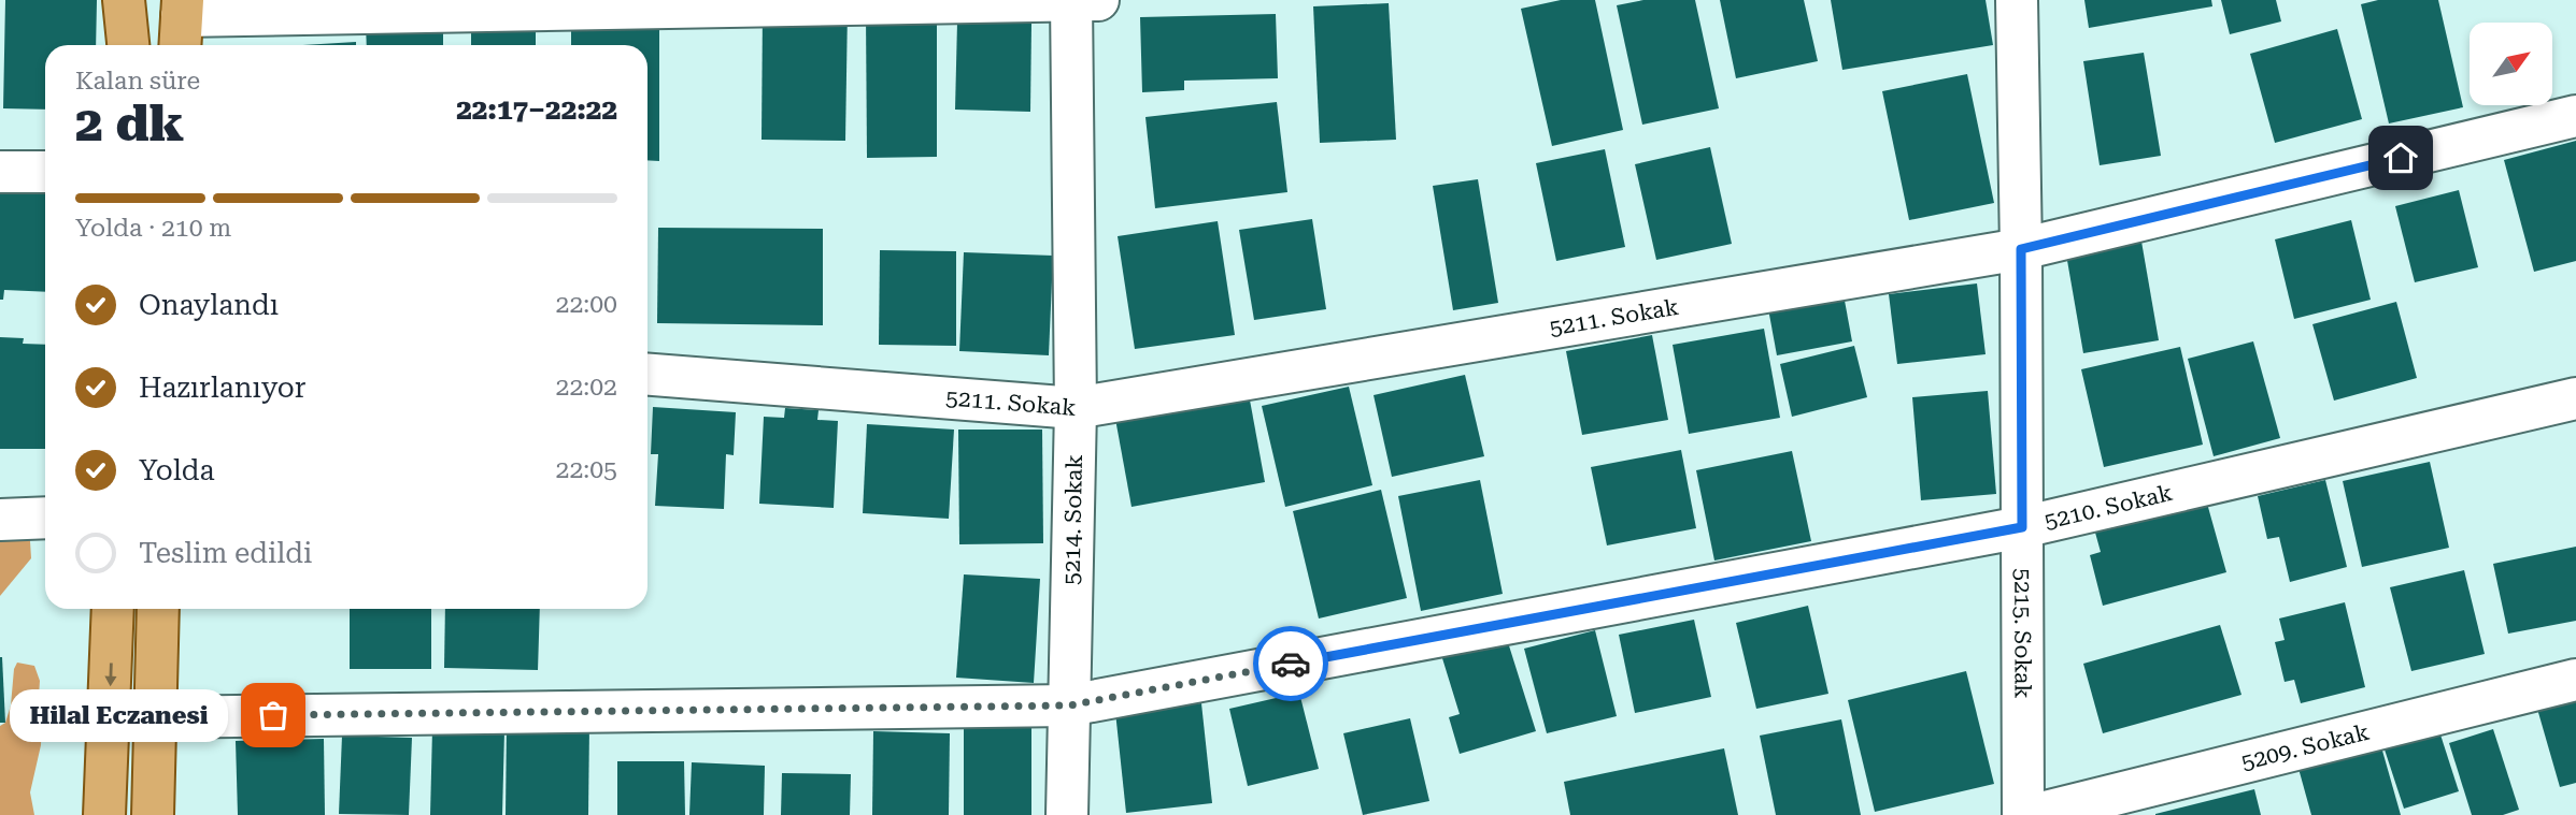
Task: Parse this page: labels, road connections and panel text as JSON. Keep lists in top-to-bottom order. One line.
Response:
{"streets":{"street":["5211. Sokak","5210. Sokak","5214. Sokak","5215. Sokak","5209. Sokak"]},"crossings":[["5211. Sokak","5214. Sokak"],["5211. Sokak","5215. Sokak"],["5210. Sokak","5214. Sokak"],["5210. Sokak","5215. Sokak"]],"places":["Hilal Eczanesi"],"north":"top right","page":{"heading":["2 dk","Kalan süre","22:17–22:22"],"bar":"Yolda · 210 m","list":[["Onaylandı","22:00"],["Hazırlanıyor","22:02"],["Yolda","22:05"],"Teslim edildi"],"bubble":"Hilal Eczanesi"}}
